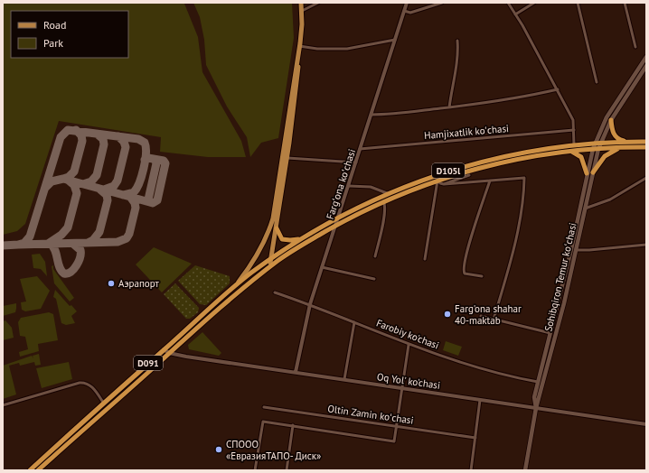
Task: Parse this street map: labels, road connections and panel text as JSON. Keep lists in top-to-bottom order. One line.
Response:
{"streets":{"highway":["D105l","D091"],"main road":["Sohibqiron Temur koʻchasi"],"street":["Hamjixatlik koʻchasi","Fargʻona koʻchasi","Farobiy ko'chasi","Oq Yol' ko'chasi","Oltin Zamin koʻchasi"]},"crossings":[["Hamjixatlik koʻchasi","Fargʻona koʻchasi"],["D105l","Fargʻona koʻchasi"],["D105l","Sohibqiron Temur koʻchasi"],["D105l","D091"],["Fargʻona koʻchasi","Farobiy ko'chasi"],["Fargʻona koʻchasi","Oq Yol' ko'chasi"],["Sohibqiron Temur koʻchasi","Farobiy ko'chasi"],["Sohibqiron Temur koʻchasi","Oq Yol' ko'chasi"],["D091","Oq Yol' ko'chasi"]],"places":["Аэрапорт","Farg'ona shahar 40-maktab","СПООО «ЕвразияТАПО- Диск»"],"legend":["Road","Park"]}
